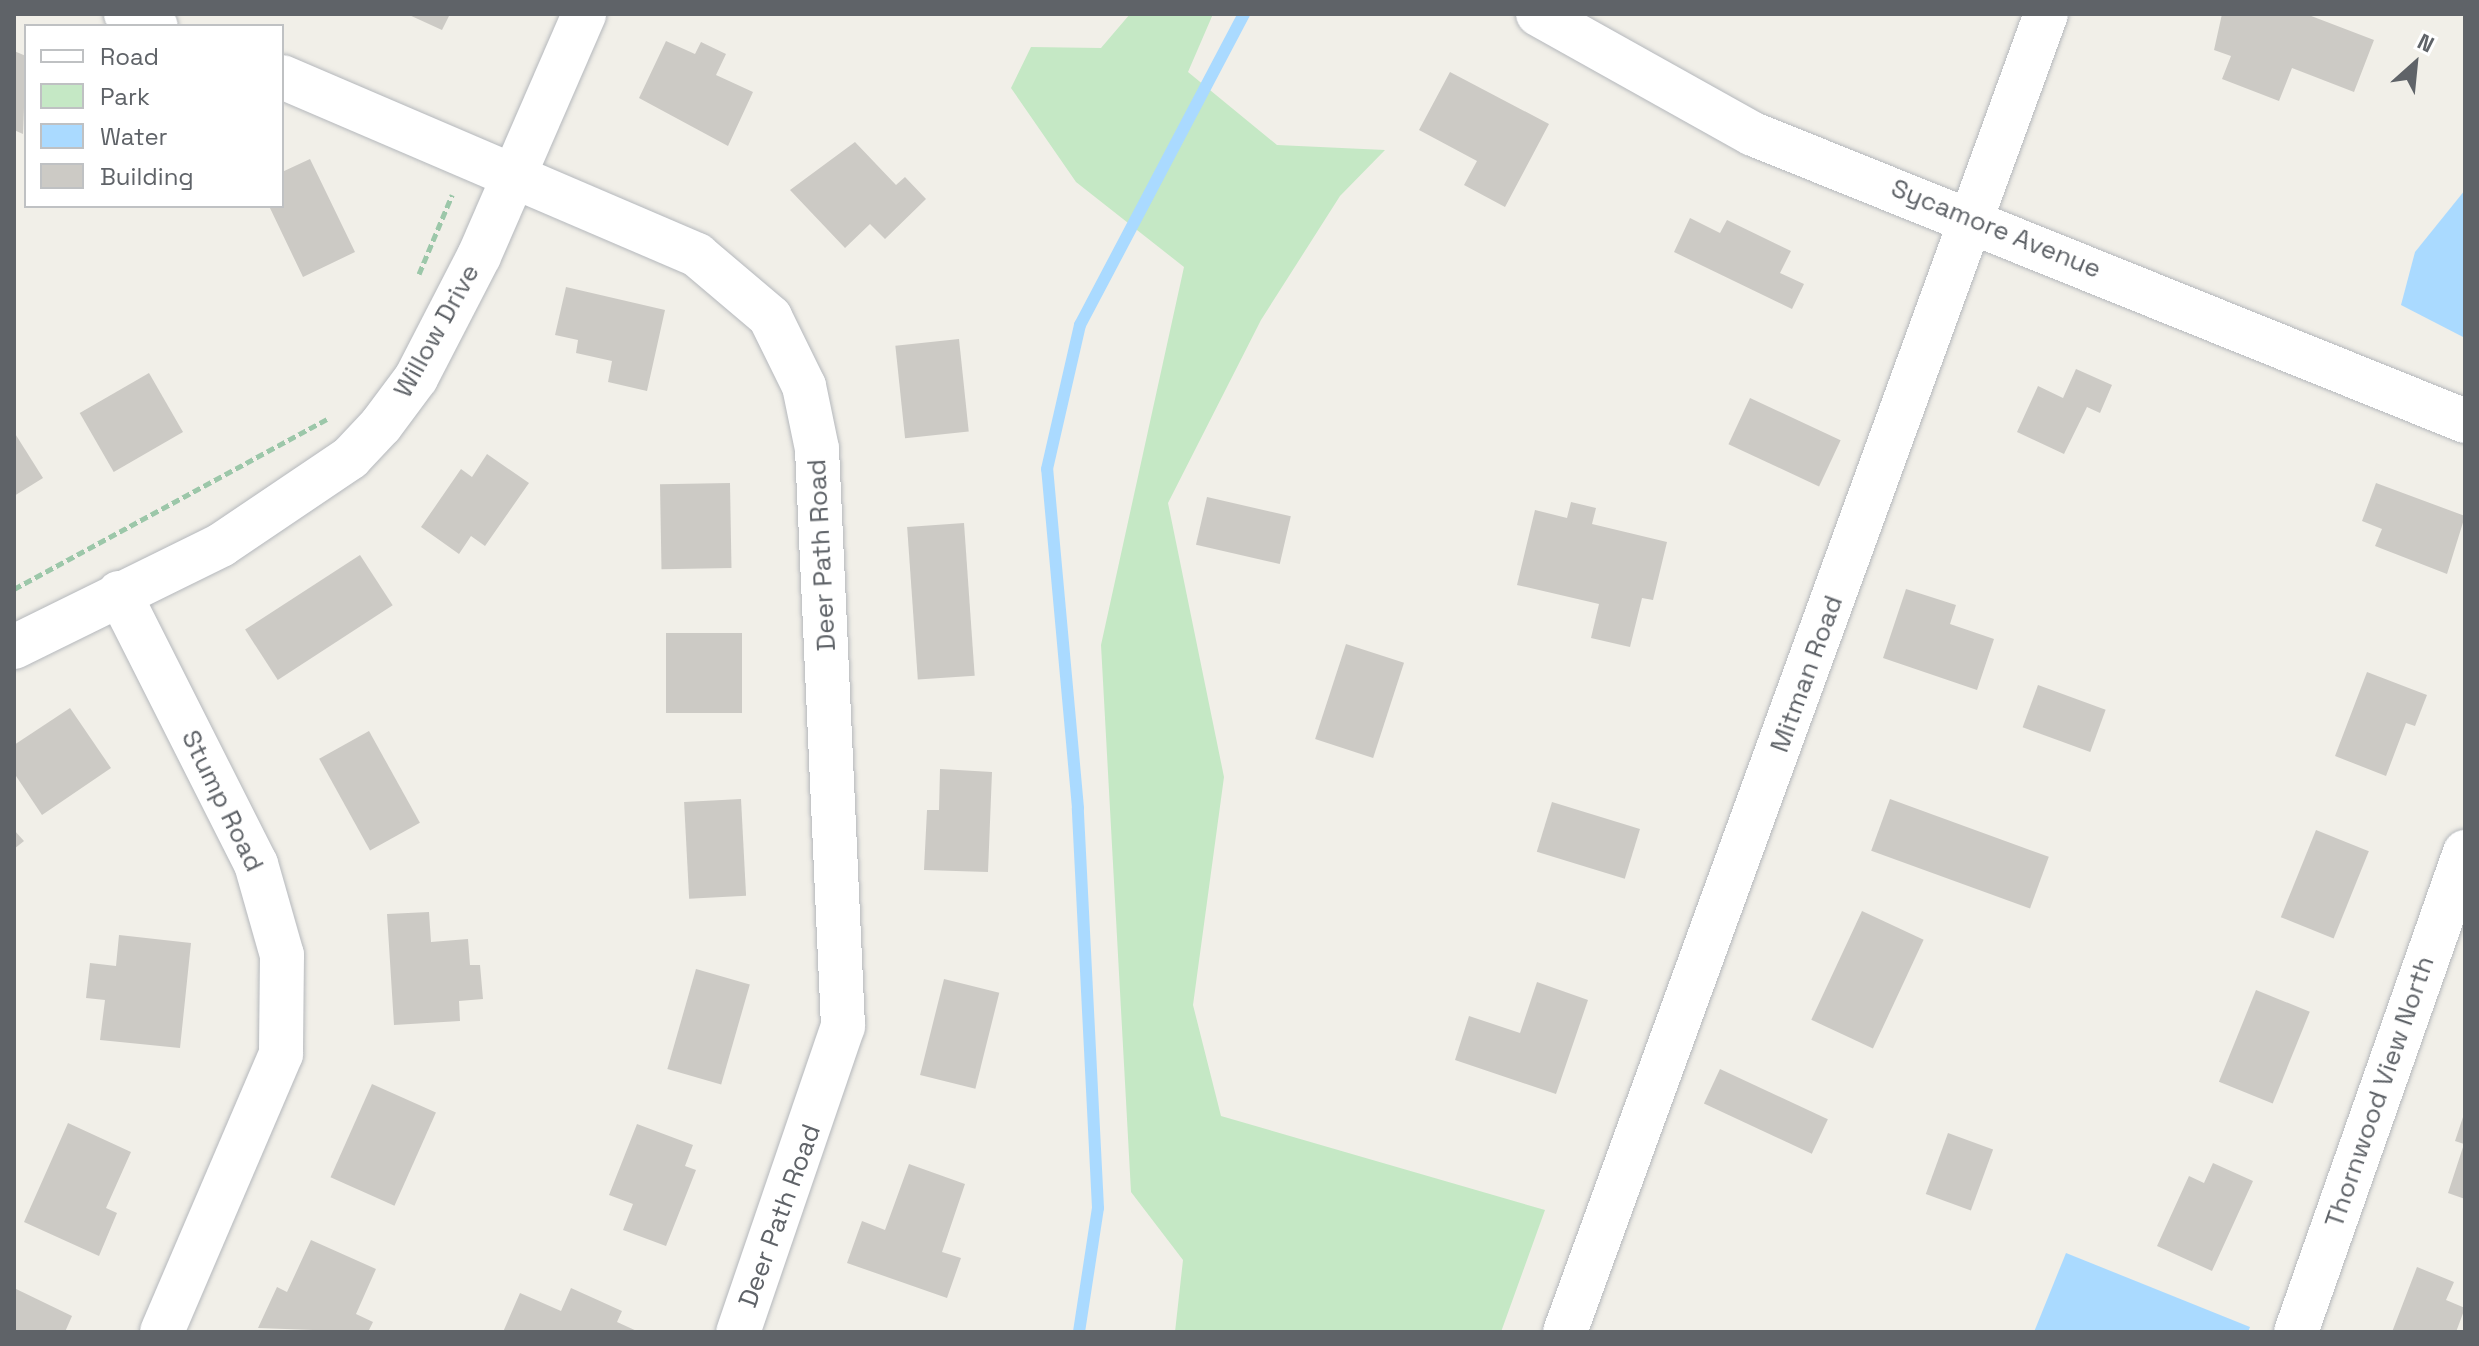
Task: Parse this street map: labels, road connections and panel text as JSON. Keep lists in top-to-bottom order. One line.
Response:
{"streets":{"street":["Sycamore Avenue","Willow Drive","Deer Path Road","Mitman Road","Stump Road","Thornwood View North"]},"crossings":[["Sycamore Avenue","Mitman Road"],["Willow Drive","Deer Path Road"],["Willow Drive","Stump Road"]],"legend":["Road","Park","Water","Building"],"north":"top right"}
